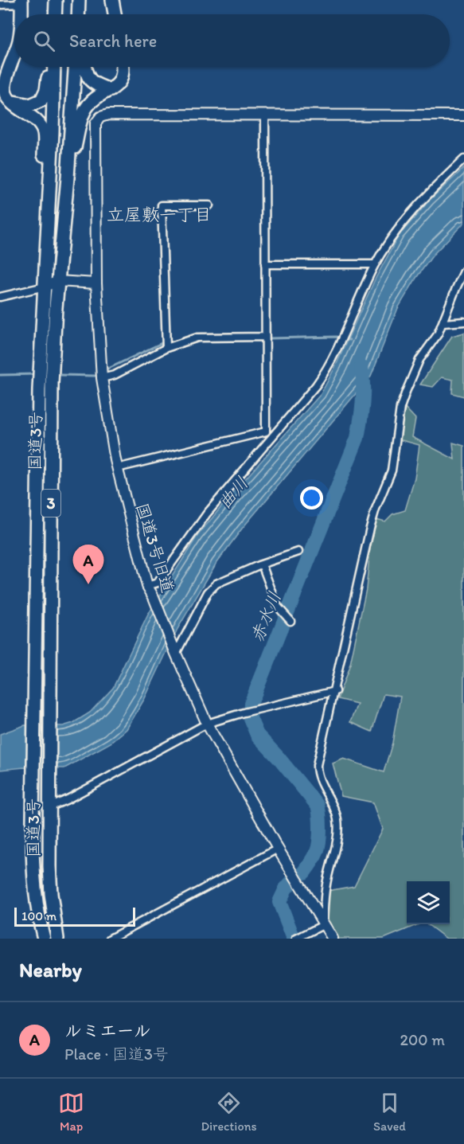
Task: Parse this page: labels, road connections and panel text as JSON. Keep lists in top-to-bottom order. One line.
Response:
{"streets":{"highway":["国道3号","3"],"street":["国道3号旧道"]},"districts":["立屋敷一丁目"],"water":["曲川","赤水川"],"scale_bar":"100 m","page":{"search":"Search here","pins":"A","scale":"100 m","heading":"Nearby","list":[{"mark":"A","name":"ルミエール","note":"Place · 国道3号","value":"200 m"}],"nav":["Map","Directions","Saved"]}}
